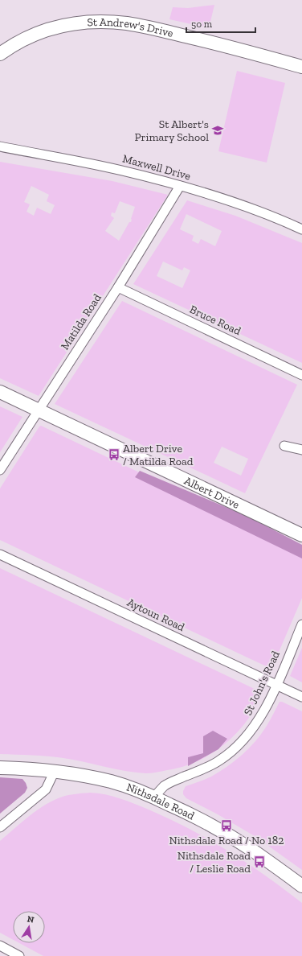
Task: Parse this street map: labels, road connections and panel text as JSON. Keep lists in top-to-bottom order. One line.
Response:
{"streets":{"street":["St Andrew's Drive","Maxwell Drive","Bruce Road","Matilda Road","Albert Drive","Aytoun Road","St John's Road","Nithsdale Road"]},"crossings":[["Maxwell Drive","Matilda Road"],["Bruce Road","Matilda Road"],["Matilda Road","Albert Drive"],["Aytoun Road","St John's Road"],["St John's Road","Nithsdale Road"]],"places":{"school or university":["St Albert's Primary School"],"bus stop":["Albert Drive / Matilda Road","Nithsdale Road / No 182","Nithsdale Road / Leslie Road"]},"scale_bar":"50 m","north":"top"}
